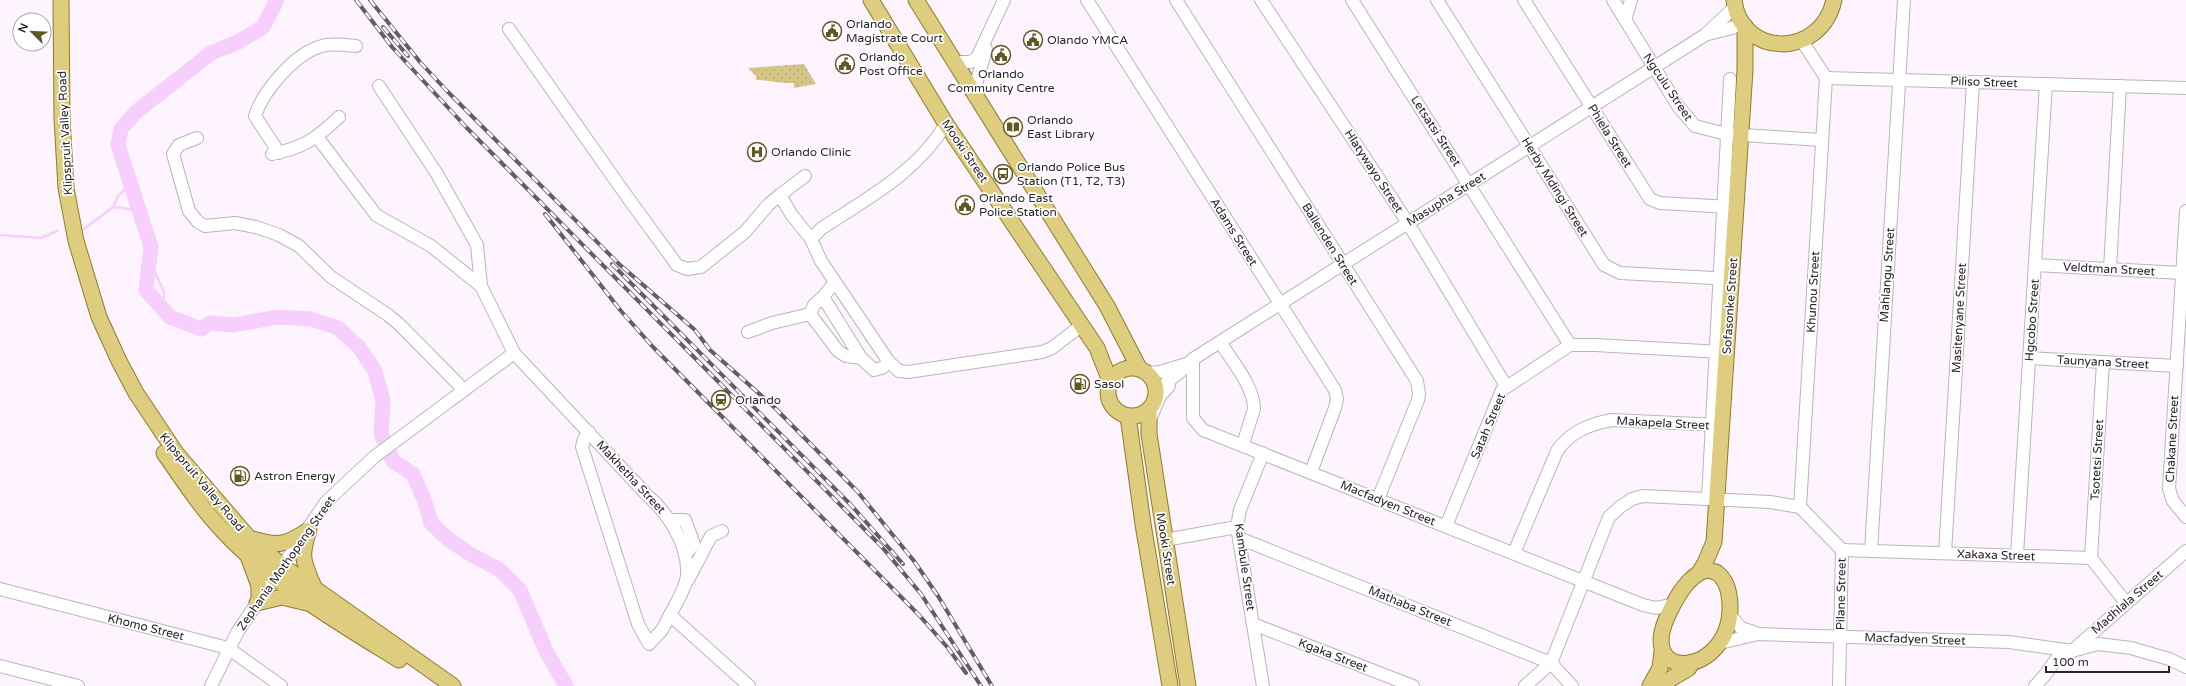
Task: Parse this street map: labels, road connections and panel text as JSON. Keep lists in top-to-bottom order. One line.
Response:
{"streets":{"main road":["Klipspruit Valley Road","Mooki Street","Sofasonke Street"],"street":["Piliso Street","Ngculu Street","Letsatsi Street","Phiela Street","Hlatywayo Street","Herby Mdingi Street","Masupha Street","Adams Street","Ballenden Street","Veldtman Street","Mahlangu Street","Khunou Street","Masitenyane Street","Hgcobo Street","Taunyana Street","Makapela Street","Satah Street","Chakane Street","Tsotetsi Street","Makhetha Street","Macfadyen Street","Xakaxa Street","Zephania Mothopeng Street","Kambule Street","Pilane Street","Madhlala Street","Mathaba Street","Khomo Street","Kgaka Street"]},"crossings":[["Piliso Street","Mahlangu Street"],["Piliso Street","Khunou Street"],["Piliso Street","Masitenyane Street"],["Piliso Street","Hgcobo Street"],["Ngculu Street","Masupha Street"],["Ngculu Street","Khunou Street"],["Ngculu Street","Sofasonke Street"],["Letsatsi Street","Masupha Street"],["Letsatsi Street","Satah Street"],["Klipspruit Valley Road","Zephania Mothopeng Street"],["Phiela Street","Masupha Street"],["Phiela Street","Sofasonke Street"],["Mooki Street","Masupha Street"],["Hlatywayo Street","Masupha Street"],["Hlatywayo Street","Satah Street"],["Herby Mdingi Street","Masupha Street"],["Herby Mdingi Street","Sofasonke Street"],["Masupha Street","Adams Street"],["Masupha Street","Ballenden Street"],["Masupha Street","Sofasonke Street"],["Masupha Street","Macfadyen Street"],["Adams Street","Macfadyen Street"],["Ballenden Street","Macfadyen Street"],["Veldtman Street","Hgcobo Street"],["Veldtman Street","Chakane Street"],["Mahlangu Street","Xakaxa Street"],["Khunou Street","Pilane Street"],["Sofasonke Street","Makapela Street"],["Sofasonke Street","Macfadyen Street"],["Masitenyane Street","Xakaxa Street"],["Hgcobo Street","Taunyana Street"],["Hgcobo Street","Xakaxa Street"],["Taunyana Street","Chakane Street"],["Taunyana Street","Tsotetsi Street"],["Makapela Street","Macfadyen Street"],["Satah Street","Macfadyen Street"],["Tsotetsi Street","Xakaxa Street"],["Makhetha Street","Zephania Mothopeng Street"],["Macfadyen Street","Kambule Street"],["Macfadyen Street","Pilane Street"],["Macfadyen Street","Madhlala Street"],["Xakaxa Street","Pilane Street"],["Zephania Mothopeng Street","Khomo Street"],["Kambule Street","Mathaba Street"],["Kambule Street","Kgaka Street"]],"places":{"public building":["Orlando Magistrate Court","Olando YMCA","Orlando Community Centre","Orlando Post Office","Orlando East Police Station"],"library":["Orlando East Library"],"hospital":["Orlando Clinic"],"bus stop":["Orlando Police Bus Station (T1, T2, T3)"],"fuel station":["Sasol","Astron Energy"],"station":["Orlando"]},"scale_bar":"100 m","north":"top left"}
